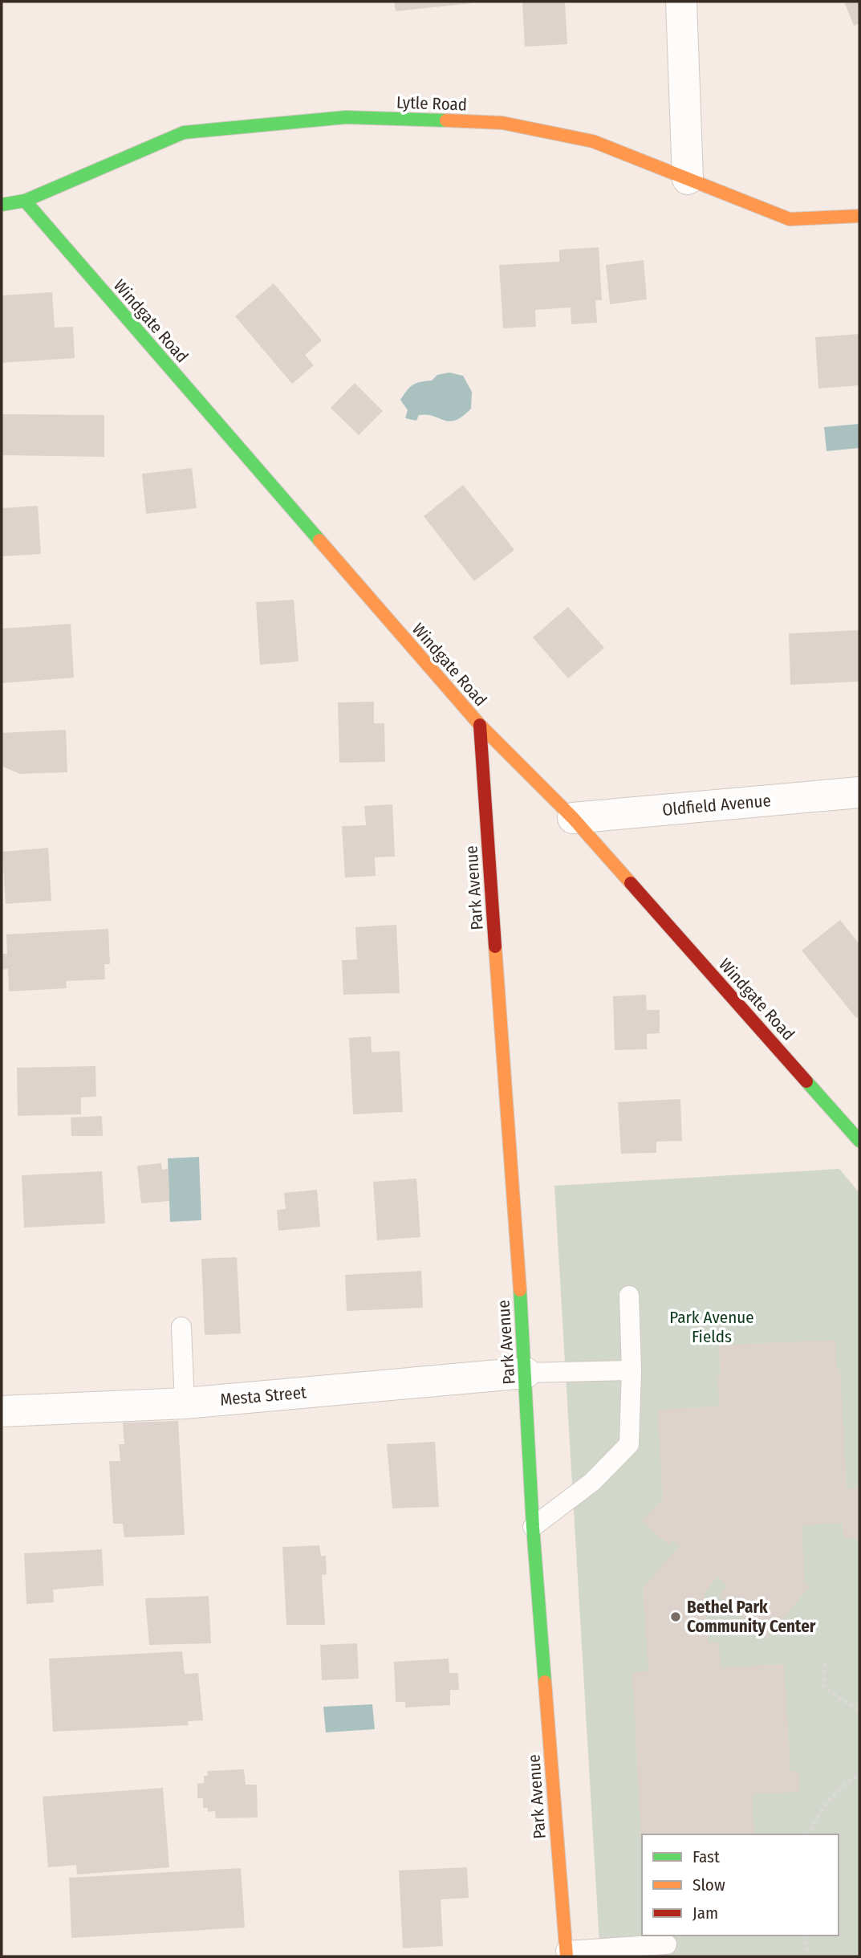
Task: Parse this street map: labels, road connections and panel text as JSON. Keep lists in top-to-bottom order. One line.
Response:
{"streets":{"street":["Lytle Road","Windgate Road","Oldfield Avenue","Park Avenue","Mesta Street"]},"crossings":[["Lytle Road","Windgate Road"],["Windgate Road","Oldfield Avenue"],["Windgate Road","Park Avenue"],["Park Avenue","Mesta Street"]],"parks":["Park Avenue Fields"],"places":["Bethel Park Community Center"],"legend":["Fast","Slow","Jam"]}
